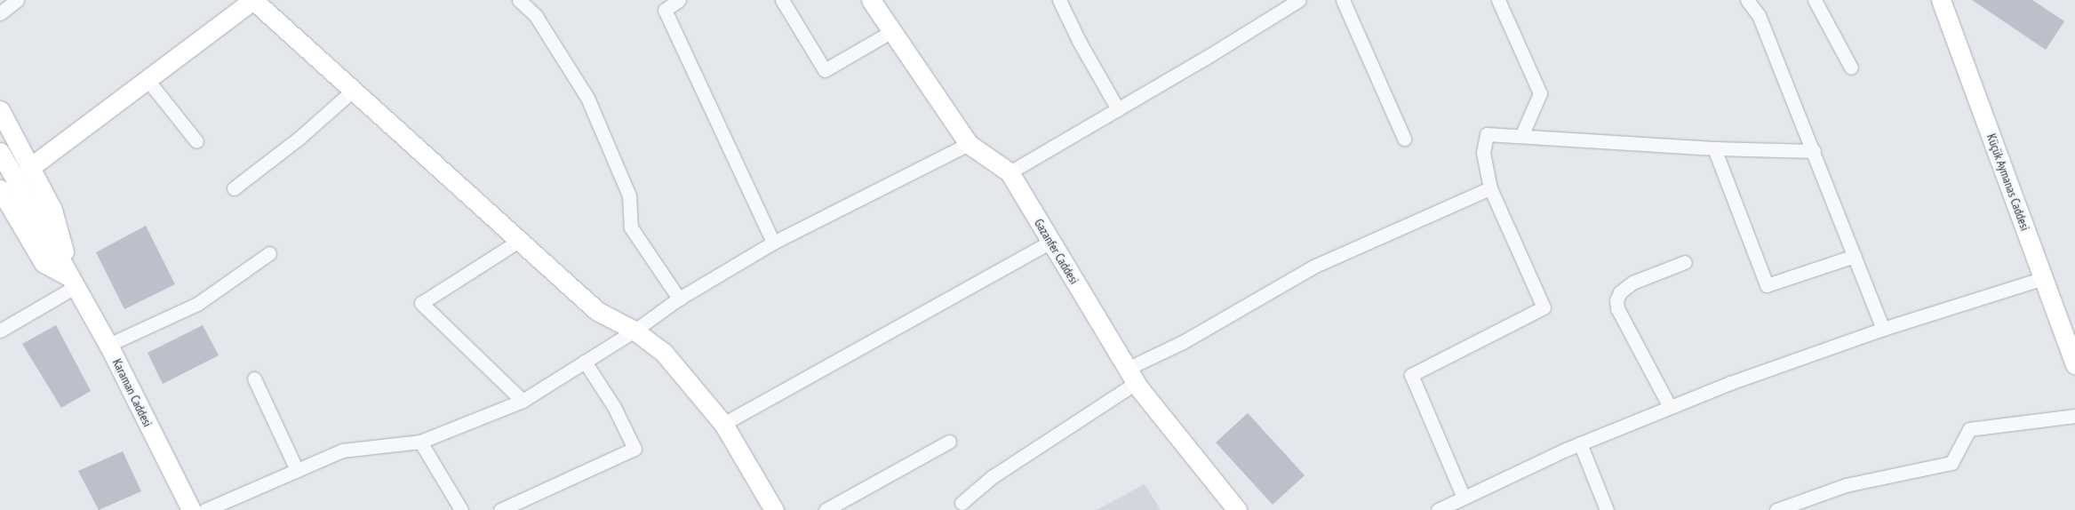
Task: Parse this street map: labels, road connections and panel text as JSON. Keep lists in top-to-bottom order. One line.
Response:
{"streets":{"street":["Küçük Aymanas Caddesi","Gazanfer Caddesi","Karaman Caddesi"]}}
